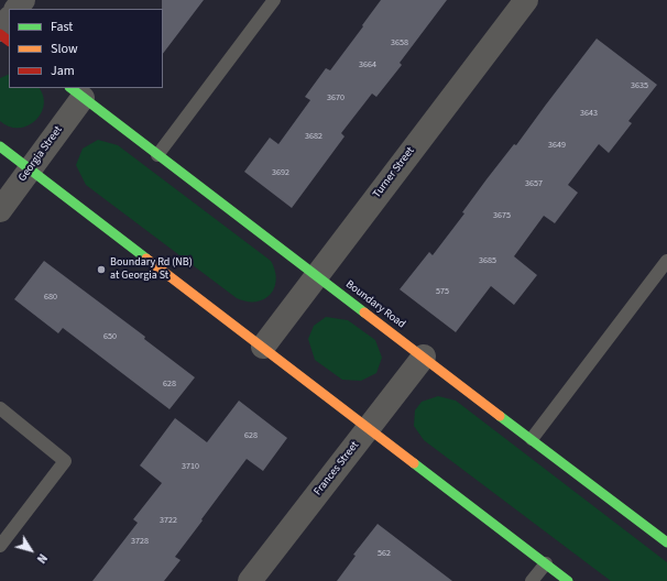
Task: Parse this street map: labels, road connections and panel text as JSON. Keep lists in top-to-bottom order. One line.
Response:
{"streets":{"main road":["Boundary Road"],"street":["Georgia Street","Turner Street","Frances Street"]},"crossings":[["Georgia Street","Boundary Road"],["Turner Street","Boundary Road"],["Boundary Road","Frances Street"]],"places":["Boundary Rd (NB) at Georgia St"],"house_numbers":["3658","3664","3635","3670","3643","3682","3649","3692","3657","3675","3685","575","680","650","628","628","3710","3722","3728","562"],"legend":["Fast","Slow","Jam"],"north":"bottom right"}
